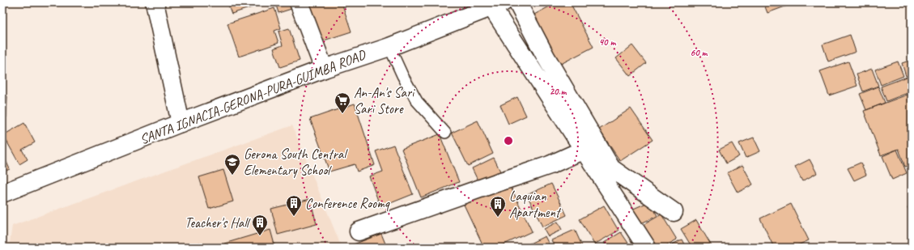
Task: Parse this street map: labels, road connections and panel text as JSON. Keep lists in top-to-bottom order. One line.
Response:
{"streets":{"street":["SANTA IGNACIA-GERONA-PURA-GUIMBA ROAD"]},"places":{"supermarket":["An-An's Sari Sari Store"],"school or university":["Gerona South Central Elementary School"],"building":["Conference Roomq","Laquian Apartment","Teacher's Hall"]},"rings":["40 m","60 m","20 m"]}
